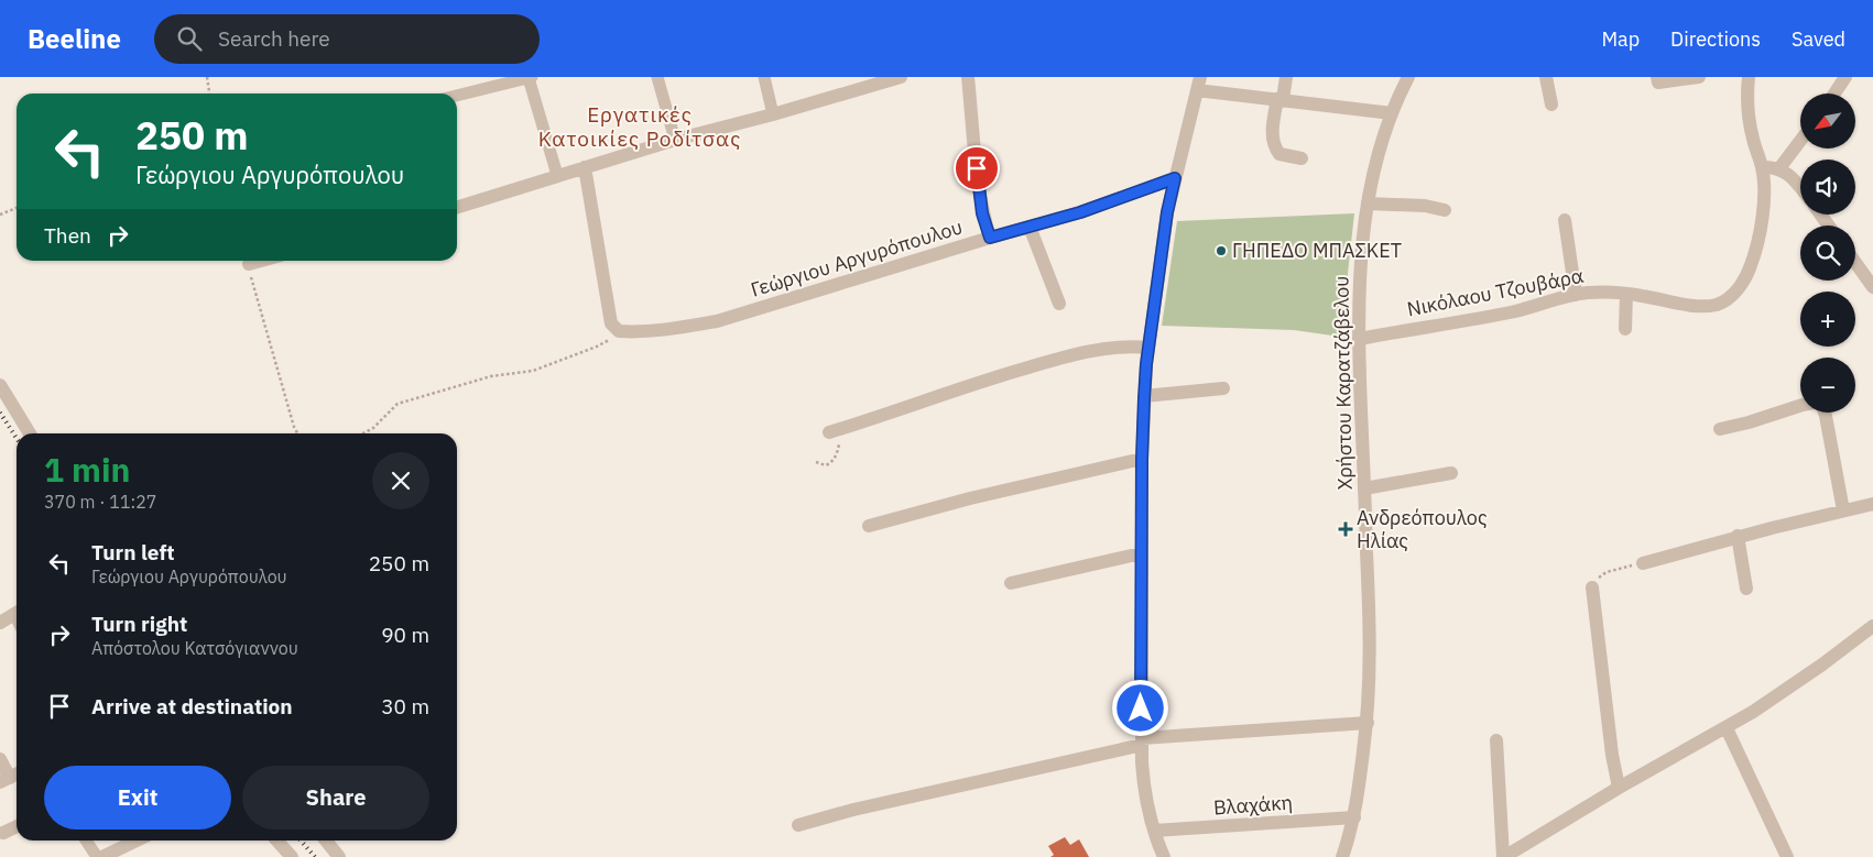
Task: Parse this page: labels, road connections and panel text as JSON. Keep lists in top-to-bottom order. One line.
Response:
{"streets":{"street":["Γεώργιου Αργυρόπουλου","Νικόλαου Τζουβάρα","Χρήστου Καρατζάβελου","Βλαχάκη"]},"crossings":[["Νικόλαου Τζουβάρα","Χρήστου Καρατζάβελου"],["Χρήστου Καρατζάβελου","Βλαχάκη"]],"districts":["Εργατικές Κατοικίες Ροδίτσας"],"places":{"other":["ΓΗΠΕΔΟ ΜΠΑΣΚΕΤ"],"health":["Ανδρεόπουλος Ηλίας"]},"north":"bottom left","page":{"header":"Beeline","search":"Search here","nav":["Map","Directions","Saved"],"map_buttons":["+","−"],"turn":["250 m","Γεώργιου Αργυρόπουλου"],"then":"Then","heading":["1 min","370 m · 11:27"],"list":[{"name":"Turn left","note":"Γεώργιου Αργυρόπουλου","value":"250 m"},{"name":"Turn right","note":"Απόστολου Κατσόγιαννου","value":"90 m"},{"name":"Arrive at destination","value":"30 m"}],"buttons":["Exit","Share"]}}
